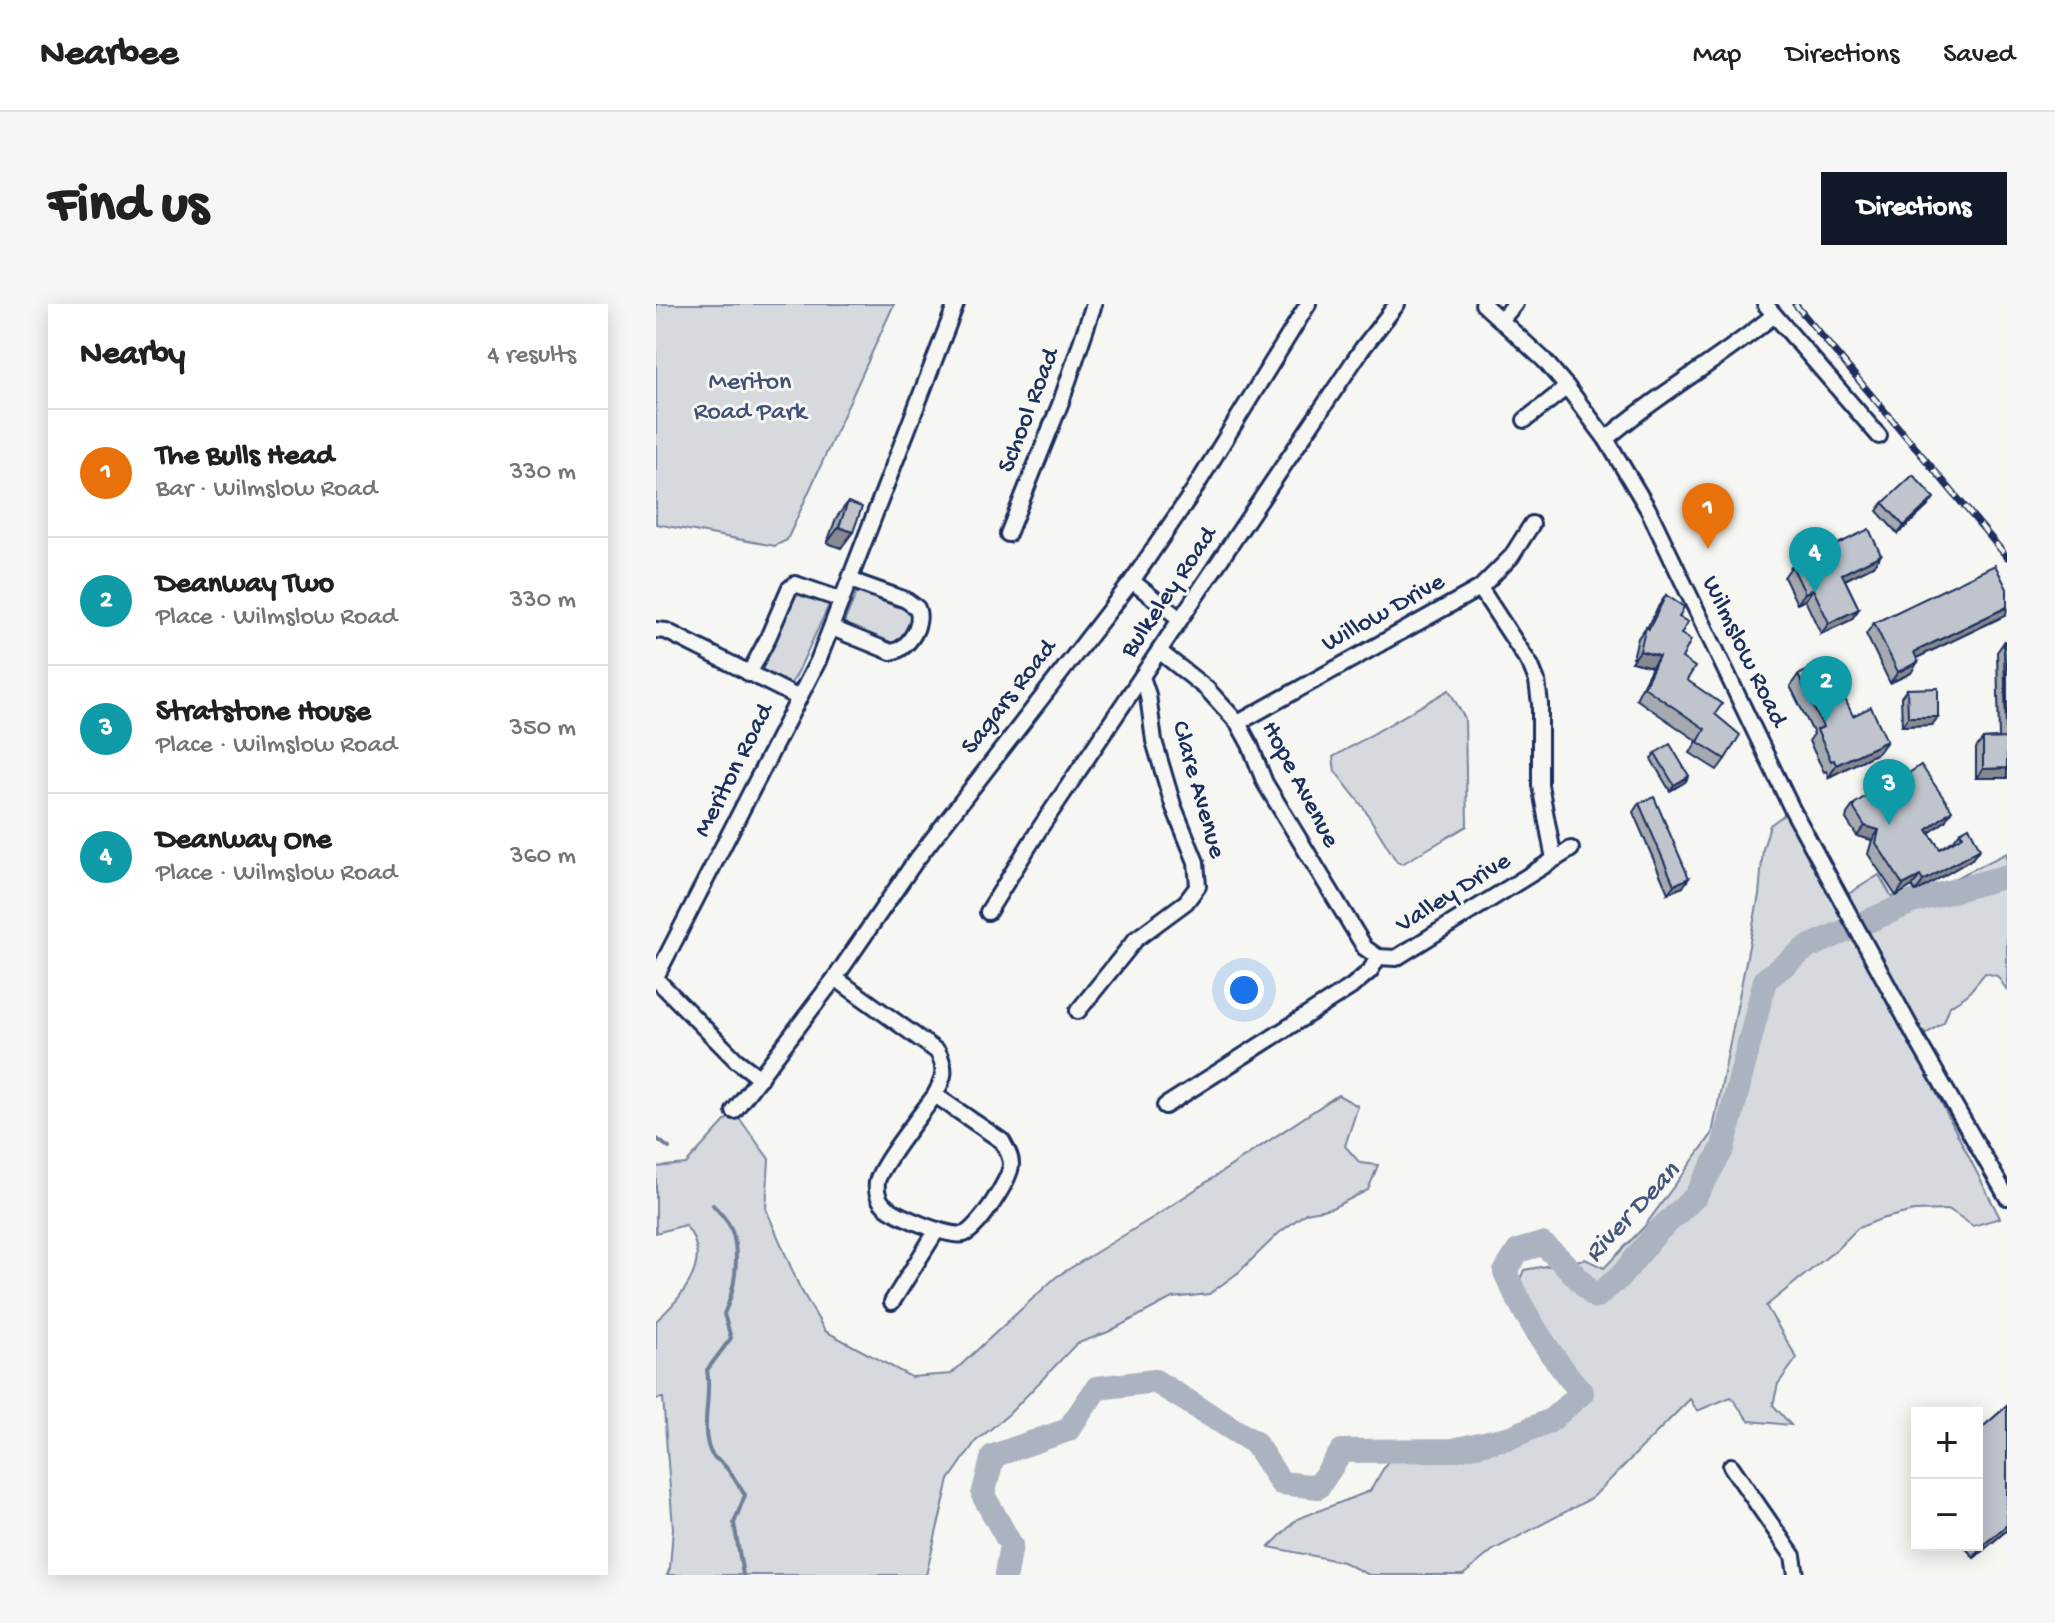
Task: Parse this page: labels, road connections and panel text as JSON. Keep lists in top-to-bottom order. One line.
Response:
{"streets":{"street":["School Road","Bulkeley Road","Willow Drive","Wilmslow Road","Sagars Road","Meriton Road","Hope Avenue","Clare Avenue","Valley Drive"]},"crossings":[["Bulkeley Road","Hope Avenue"],["Bulkeley Road","Clare Avenue"],["Willow Drive","Hope Avenue"],["Hope Avenue","Valley Drive"]],"water":["River Dean"],"parks":["Meriton Road Park"],"page":{"header":"Nearbee","nav":["Map","Directions","Saved"],"buttons":"Directions","title":"Find us","heading":["Nearby","4 results"],"list":[{"mark":"1","name":"The Bulls Head","note":"Bar · Wilmslow Road","value":"330 m"},{"mark":"2","name":"Deanway Two","note":"Place · Wilmslow Road","value":"330 m"},{"mark":"3","name":"Stratstone House","note":"Place · Wilmslow Road","value":"350 m"},{"mark":"4","name":"Deanway One","note":"Place · Wilmslow Road","value":"360 m"}],"pins":["1","4","2","3"],"map_buttons":["+","−"]}}
